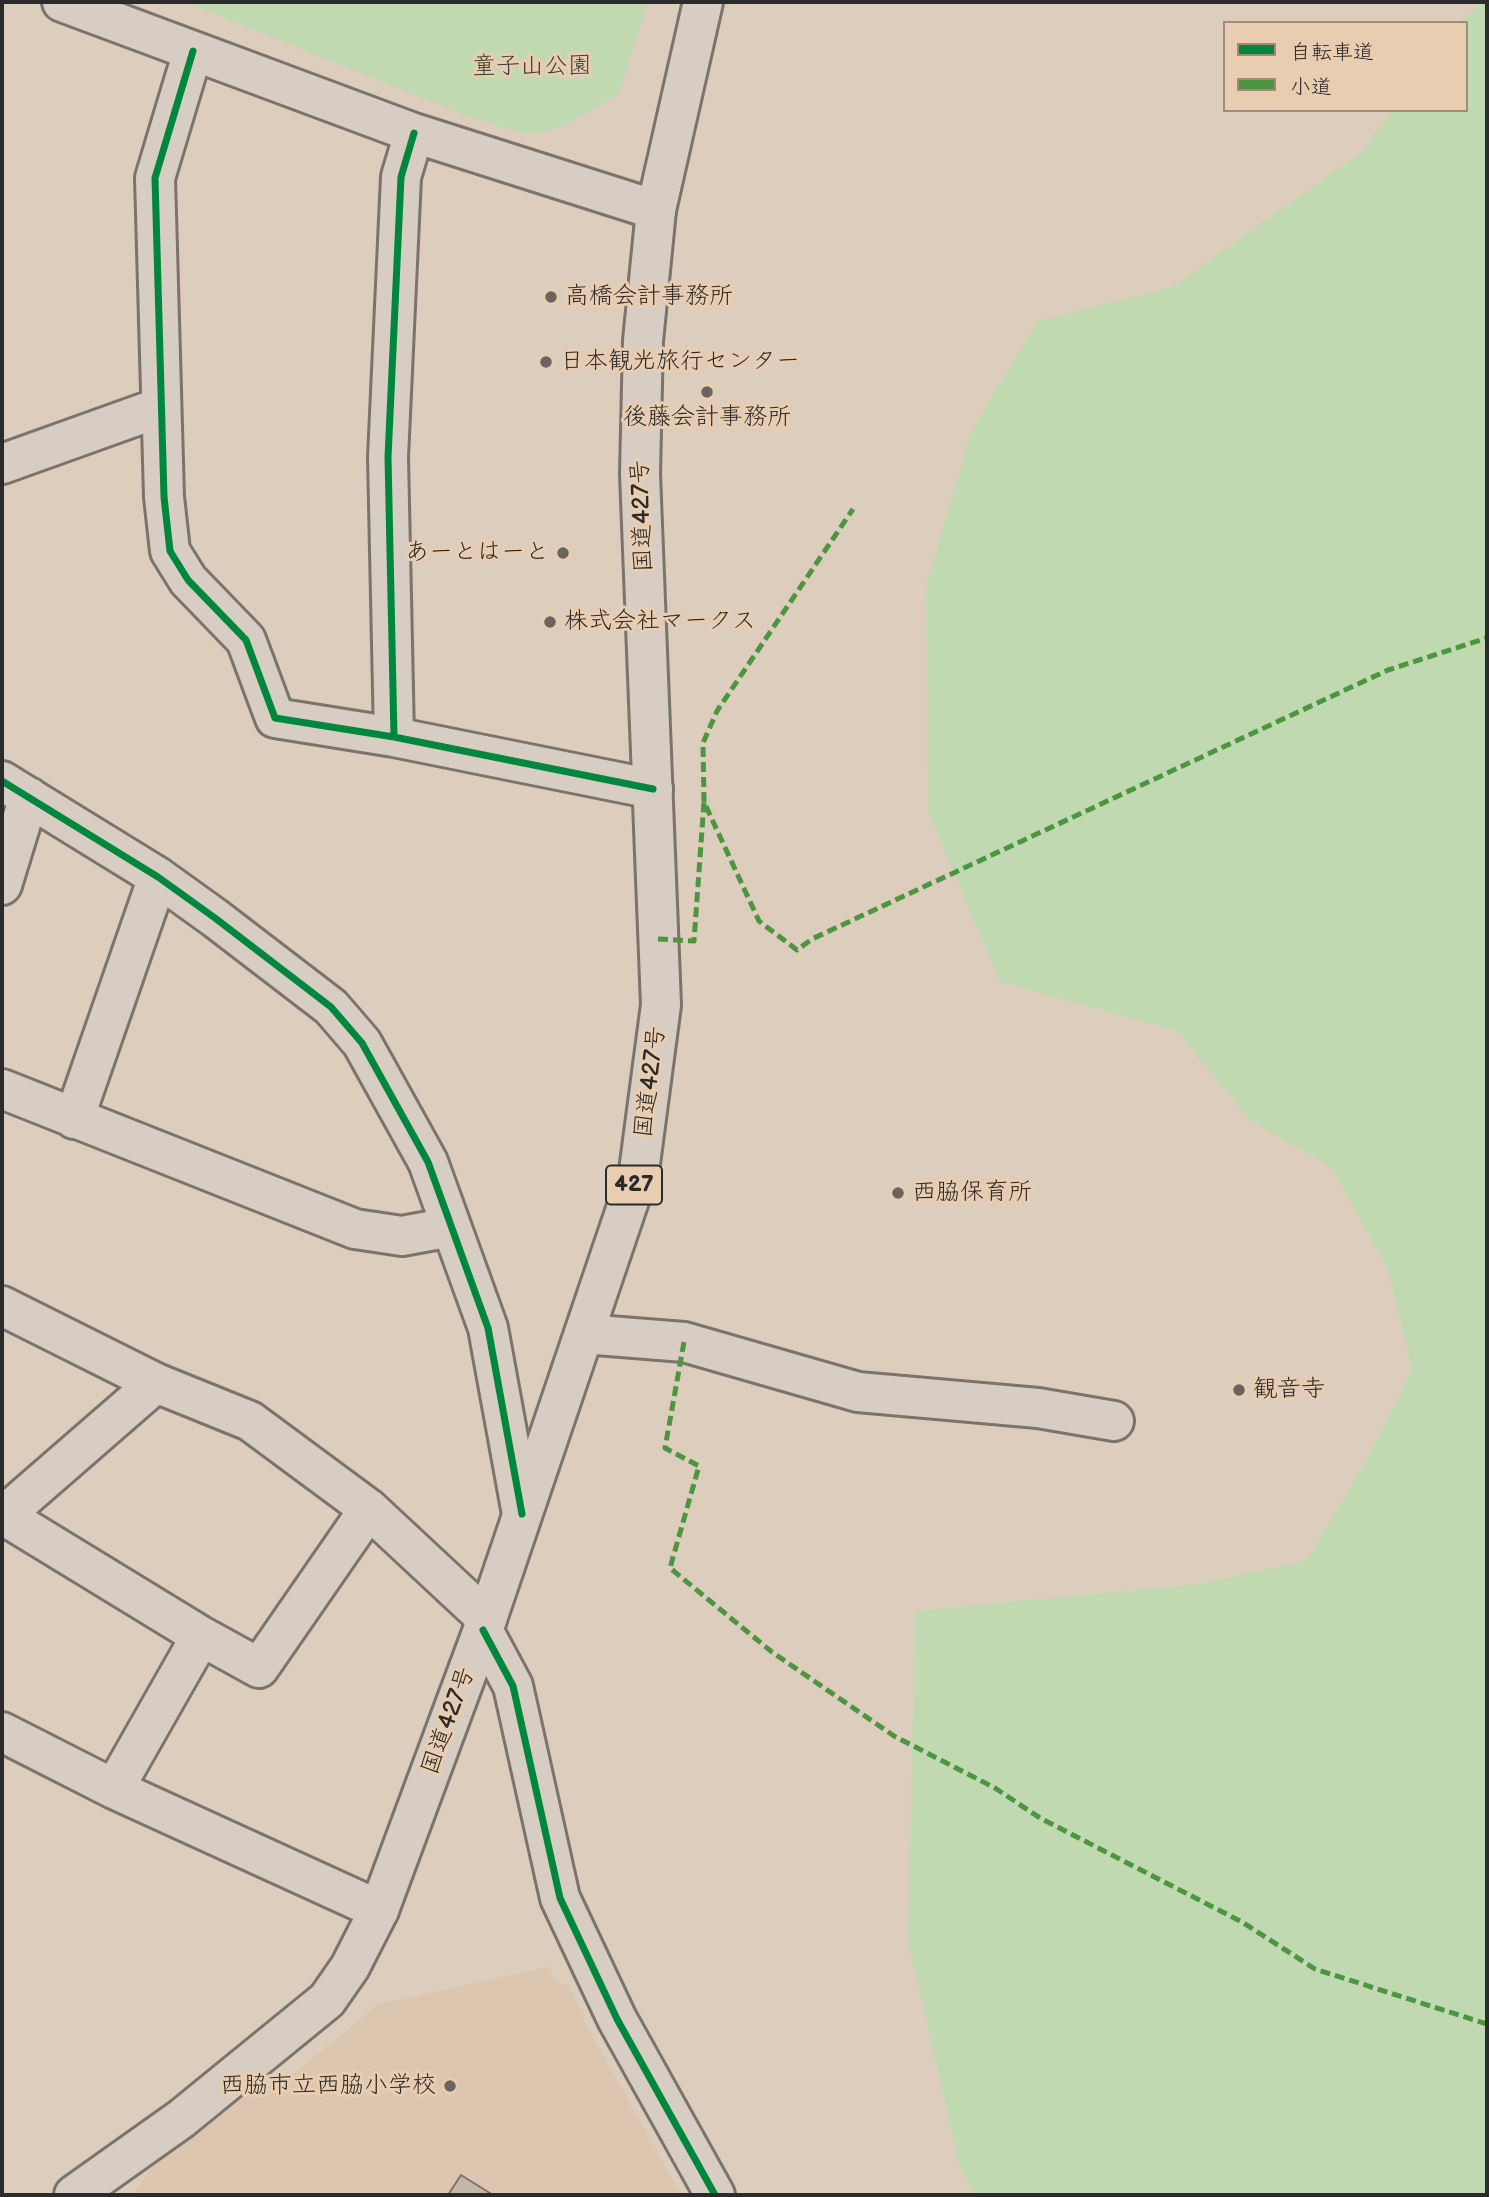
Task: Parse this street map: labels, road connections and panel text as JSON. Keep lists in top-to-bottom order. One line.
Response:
{"streets":{"main road":["国道427号","427"]},"parks":["童子山公園"],"places":["高橋会計事務所","日本観光旅行センター","後藤会計事務所","あーとはーと","株式会社マークス","西脇保育所","観音寺","西脇市立西脇小学校"],"legend":["自転車道","小道"]}
